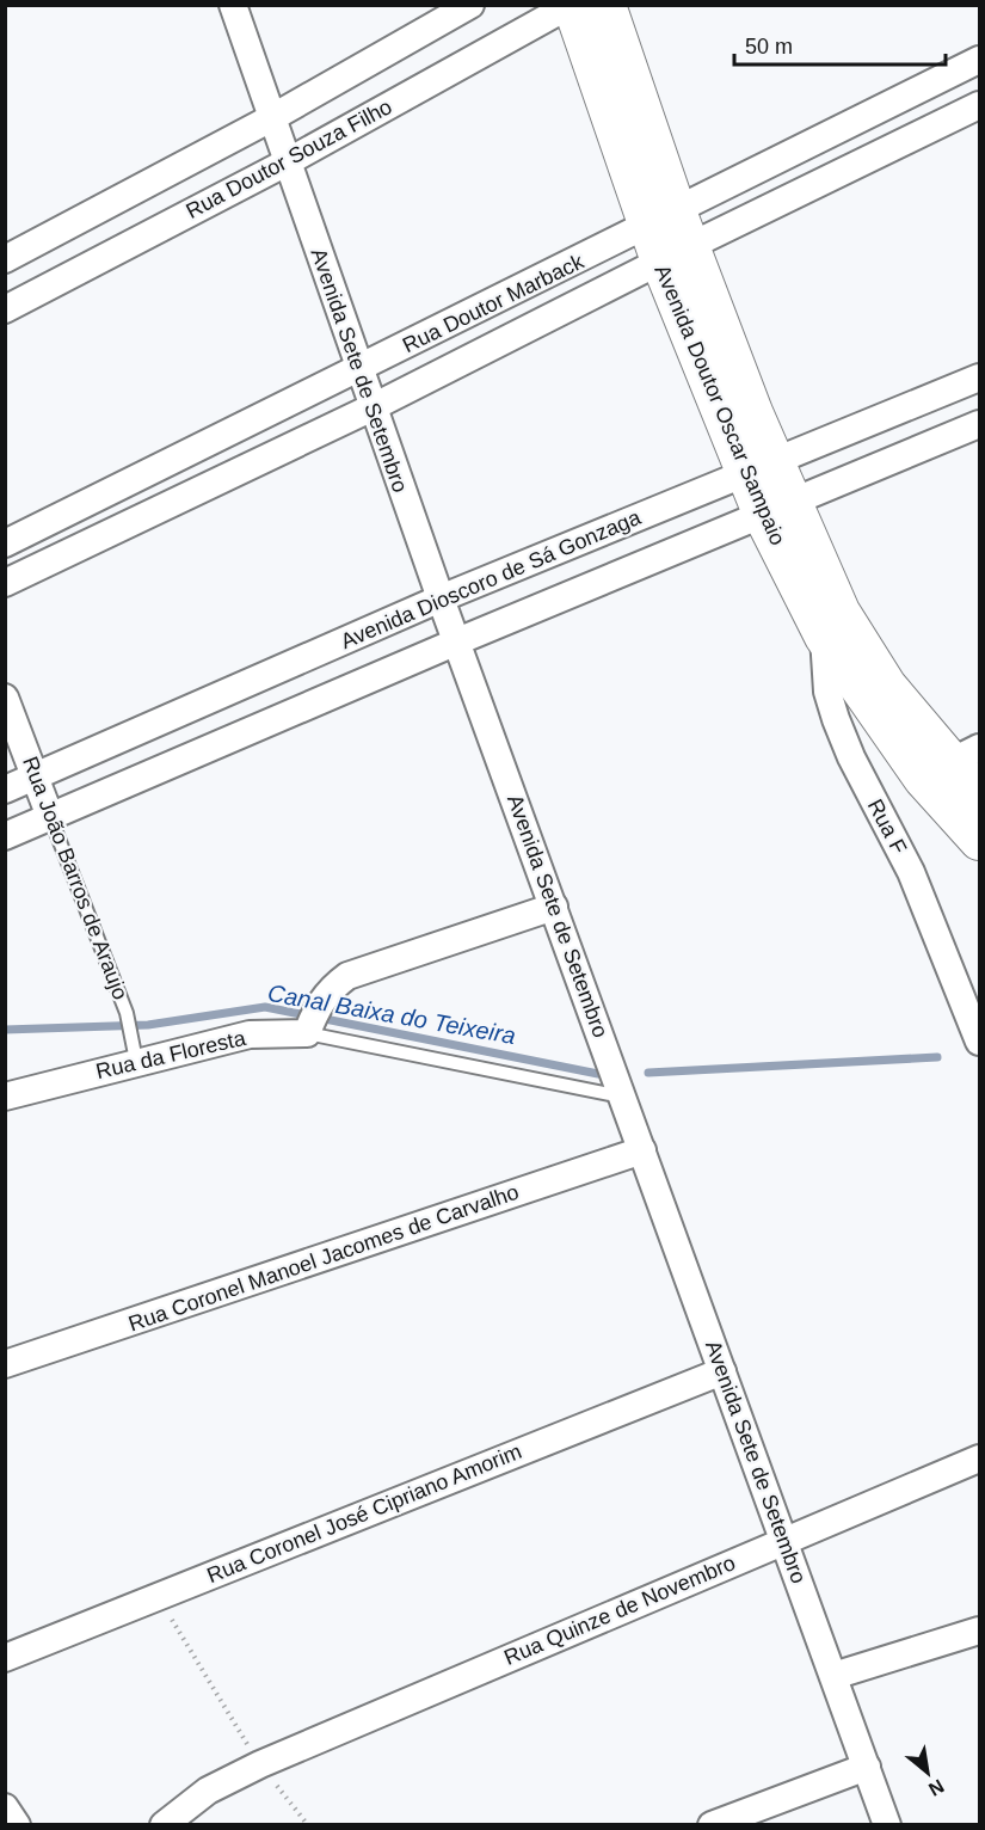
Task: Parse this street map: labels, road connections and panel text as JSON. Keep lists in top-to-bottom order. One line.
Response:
{"streets":{"main road":["Avenida Doutor Oscar Sampaio"],"street":["Rua Doutor Souza Filho","Rua Doutor Marback","Avenida Sete de Setembro","Avenida Dioscoro de Sá Gonzaga","Rua F","Rua João Barros de Araujo","Rua da Floresta","Rua Coronel Manoel Jacomes de Carvalho","Rua Coronel José Cipriano Amorim","Rua Quinze de Novembro"]},"crossings":[["Rua Doutor Souza Filho","Avenida Sete de Setembro"],["Rua Doutor Souza Filho","Avenida Doutor Oscar Sampaio"],["Rua Doutor Marback","Avenida Sete de Setembro"],["Rua Doutor Marback","Avenida Doutor Oscar Sampaio"],["Avenida Sete de Setembro","Avenida Dioscoro de Sá Gonzaga"],["Avenida Sete de Setembro","Rua Coronel Manoel Jacomes de Carvalho"],["Avenida Sete de Setembro","Rua Coronel José Cipriano Amorim"],["Avenida Sete de Setembro","Rua Quinze de Novembro"],["Avenida Doutor Oscar Sampaio","Avenida Dioscoro de Sá Gonzaga"],["Avenida Doutor Oscar Sampaio","Rua F"],["Avenida Dioscoro de Sá Gonzaga","Rua João Barros de Araujo"],["Rua João Barros de Araujo","Rua da Floresta"]],"water":["Canal Baixa do Teixeira"],"scale_bar":"50 m","north":"bottom right"}
